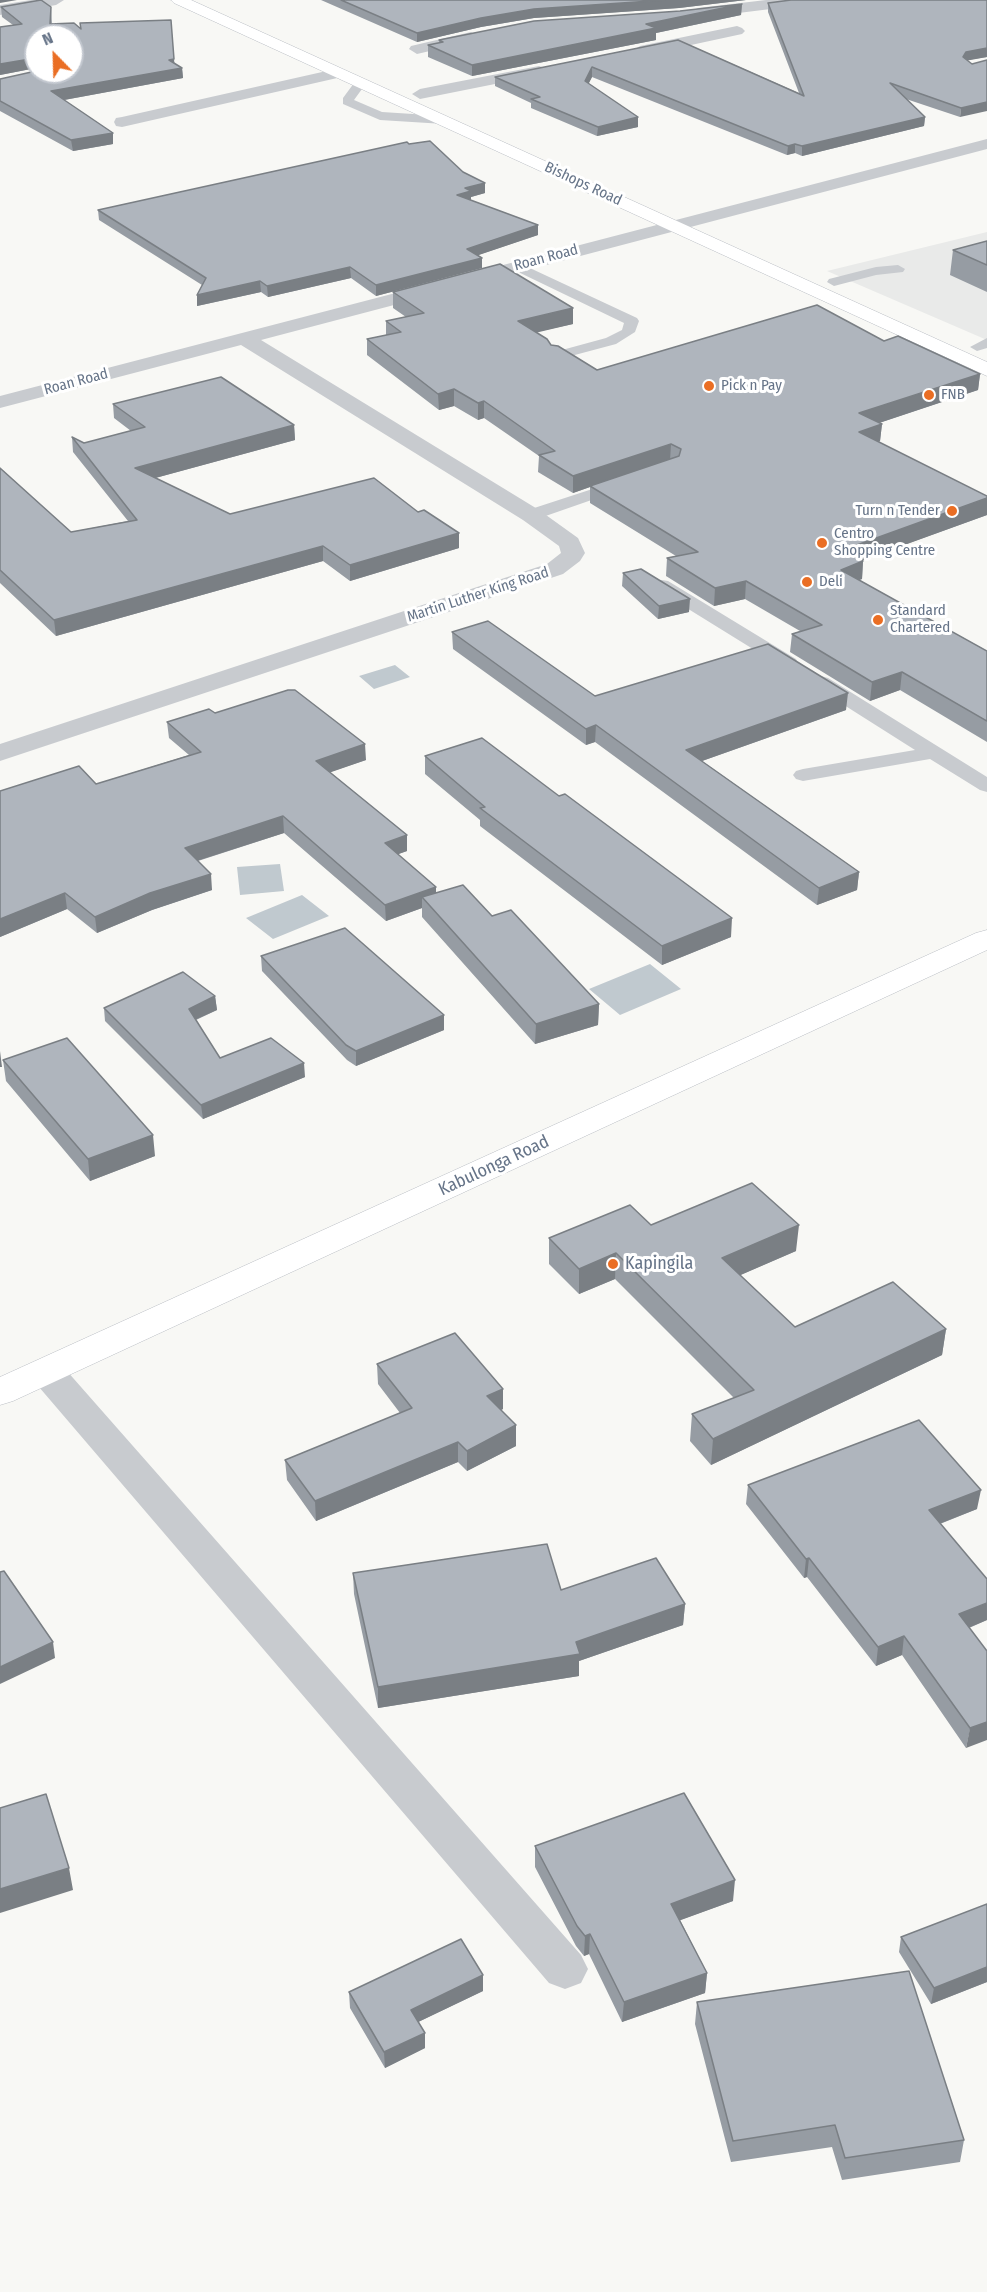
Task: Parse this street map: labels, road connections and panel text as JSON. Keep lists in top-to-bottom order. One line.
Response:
{"streets":{"main road":["Bishops Road","Kabulonga Road"],"street":["Roan Road","Martin Luther King Road"]},"crossings":[["Bishops Road","Roan Road"],["Roan Road","Martin Luther King Road"]],"places":["Pick n Pay","FNB","Turn n Tender","Centro Shopping Centre","Deli","Standard Chartered","Kapingila"],"north":"top left"}
